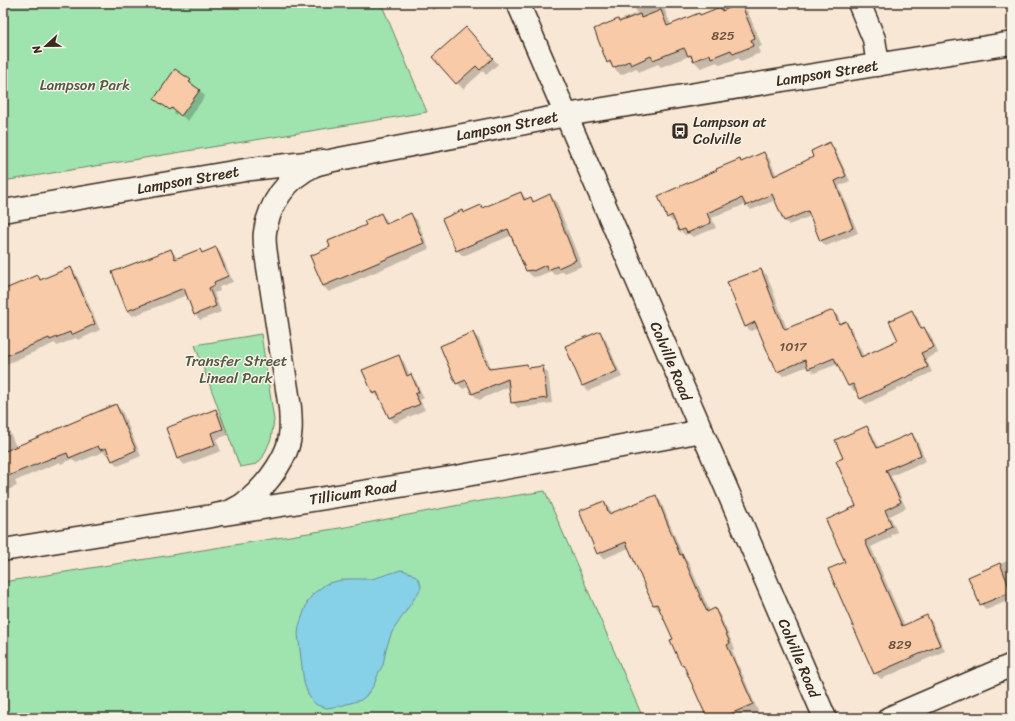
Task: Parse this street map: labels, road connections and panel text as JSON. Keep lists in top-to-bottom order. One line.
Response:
{"streets":{"street":["Lampson Street","Colville Road","Tillicum Road"]},"crossings":[["Lampson Street","Colville Road"],["Colville Road","Tillicum Road"]],"parks":["Lampson Park","Transfer Street Lineal Park"],"places":{"bus stop":["Lampson at Colville"]},"house_numbers":["825","1017","829"],"north":"left"}
